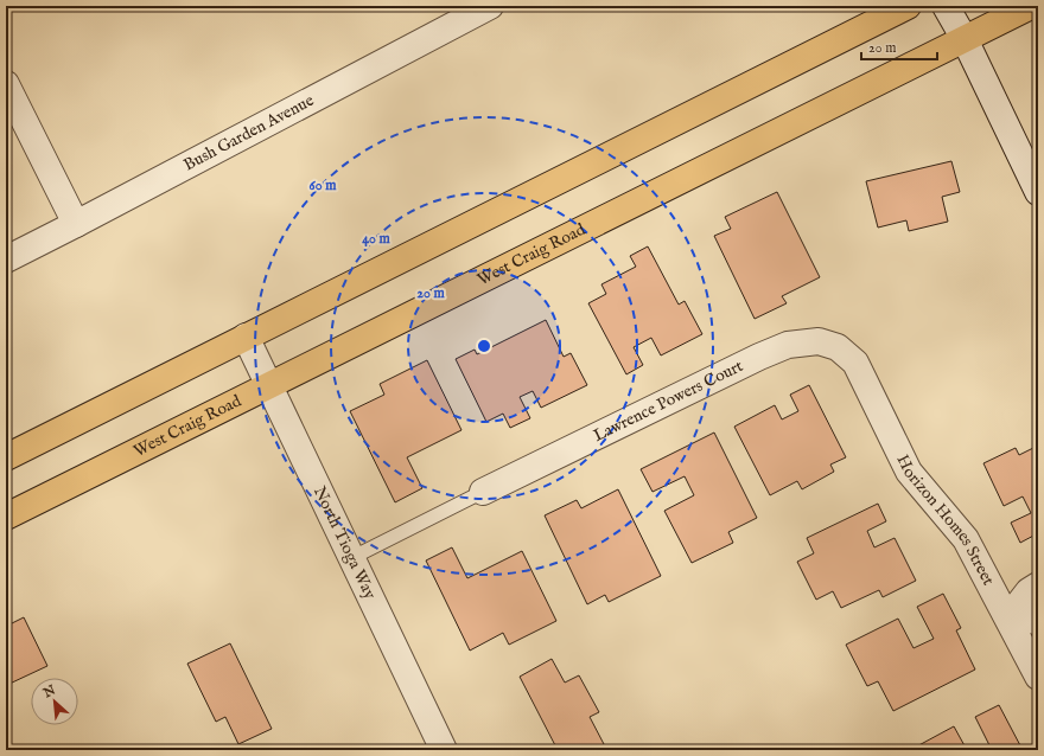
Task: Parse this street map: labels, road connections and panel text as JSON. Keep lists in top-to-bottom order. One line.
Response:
{"streets":{"main road":["West Craig Road"],"street":["Bush Garden Avenue","Lawrence Powers Court","Horizon Homes Street","North Tioga Way"]},"crossings":[["West Craig Road","North Tioga Way"],["Lawrence Powers Court","Horizon Homes Street"]],"scale_bar":"20 m","north":"top left","rings":["60 m","40 m","20 m"]}
